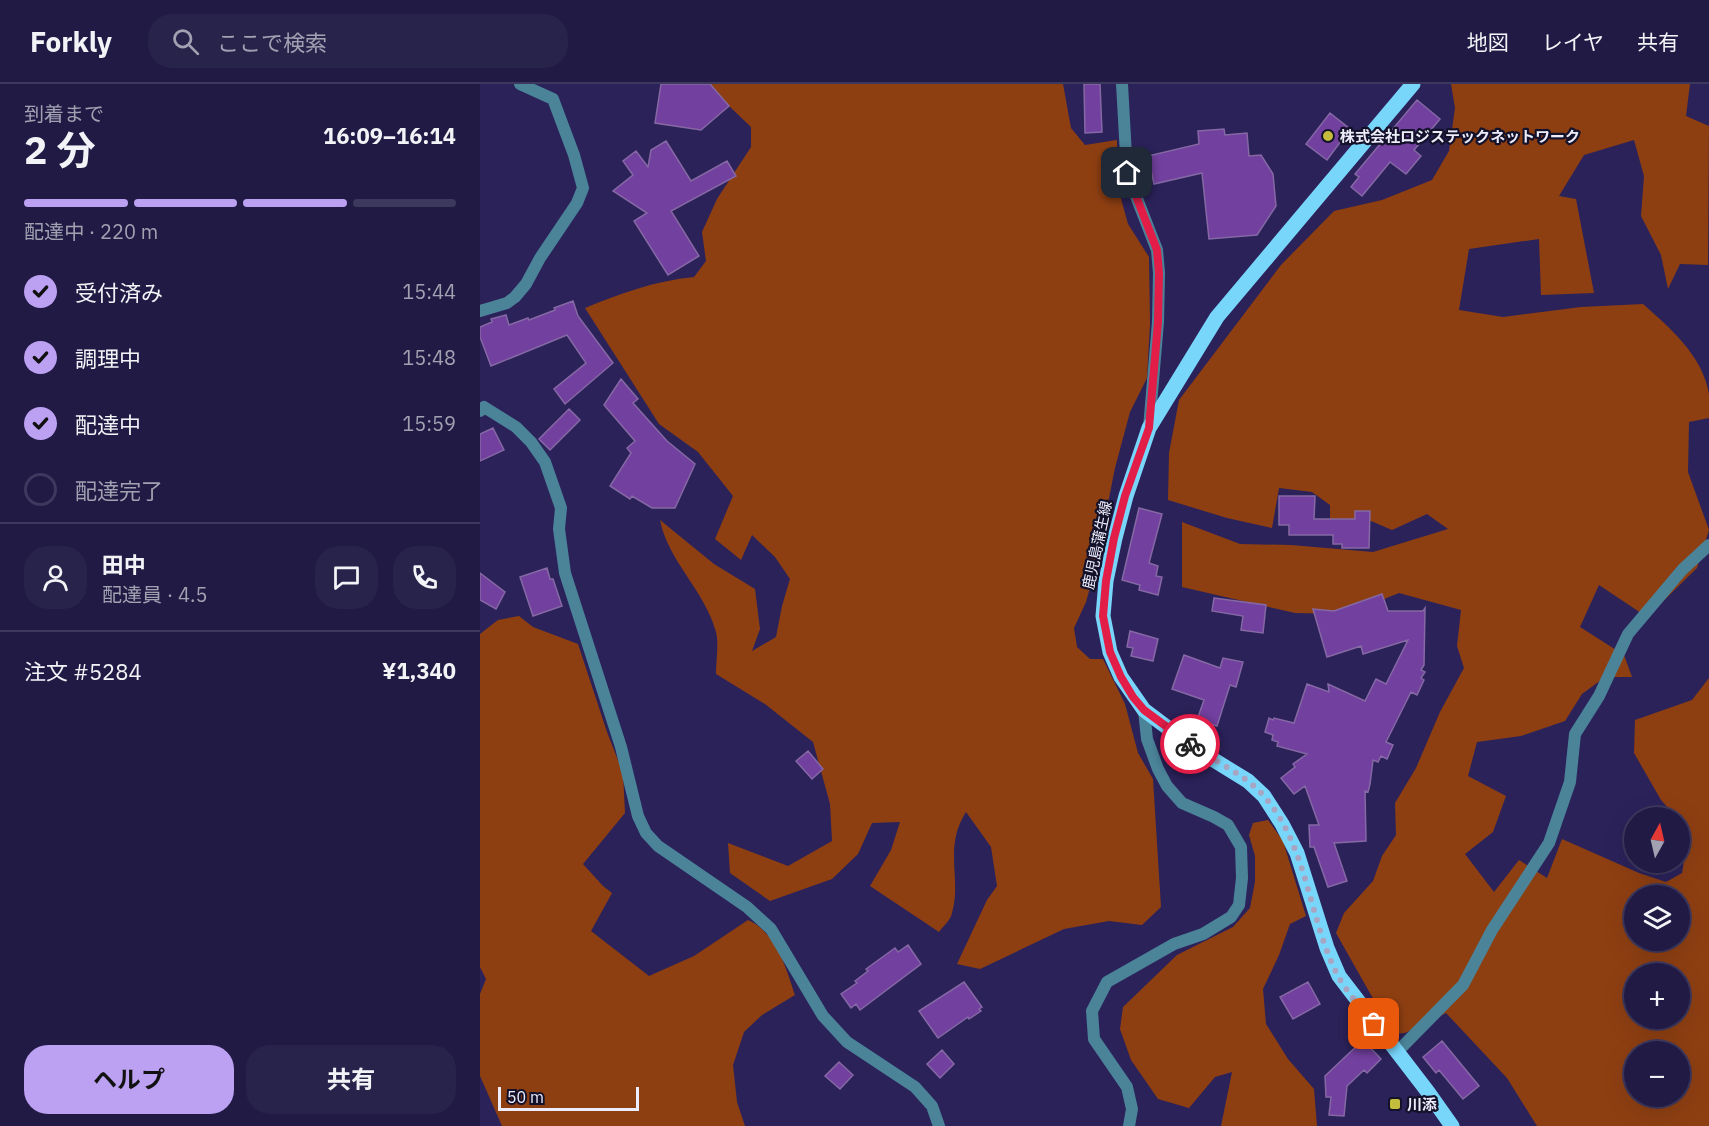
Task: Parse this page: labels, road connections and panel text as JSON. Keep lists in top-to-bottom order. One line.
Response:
{"streets":{"main road":["鹿児島蒲生線"]},"places":{"other":["株式会社ロジステックネットワーク"],"transit":["川添"]},"scale_bar":"50 m","north":"top","page":{"header":"Forkly","search":"ここで検索","nav":["地図","レイヤ","共有"],"heading":["2 分","到着まで","16:09–16:14"],"panel":["田中","配達員 · 4.5","注文 #5284","¥1,340"],"bar":"配達中 · 220 m","list":[["受付済み","15:44"],["調理中","15:48"],["配達中","15:59"],"配達完了"],"map_buttons":["+","−"],"buttons":["ヘルプ","共有"],"scale":"50 m"}}
